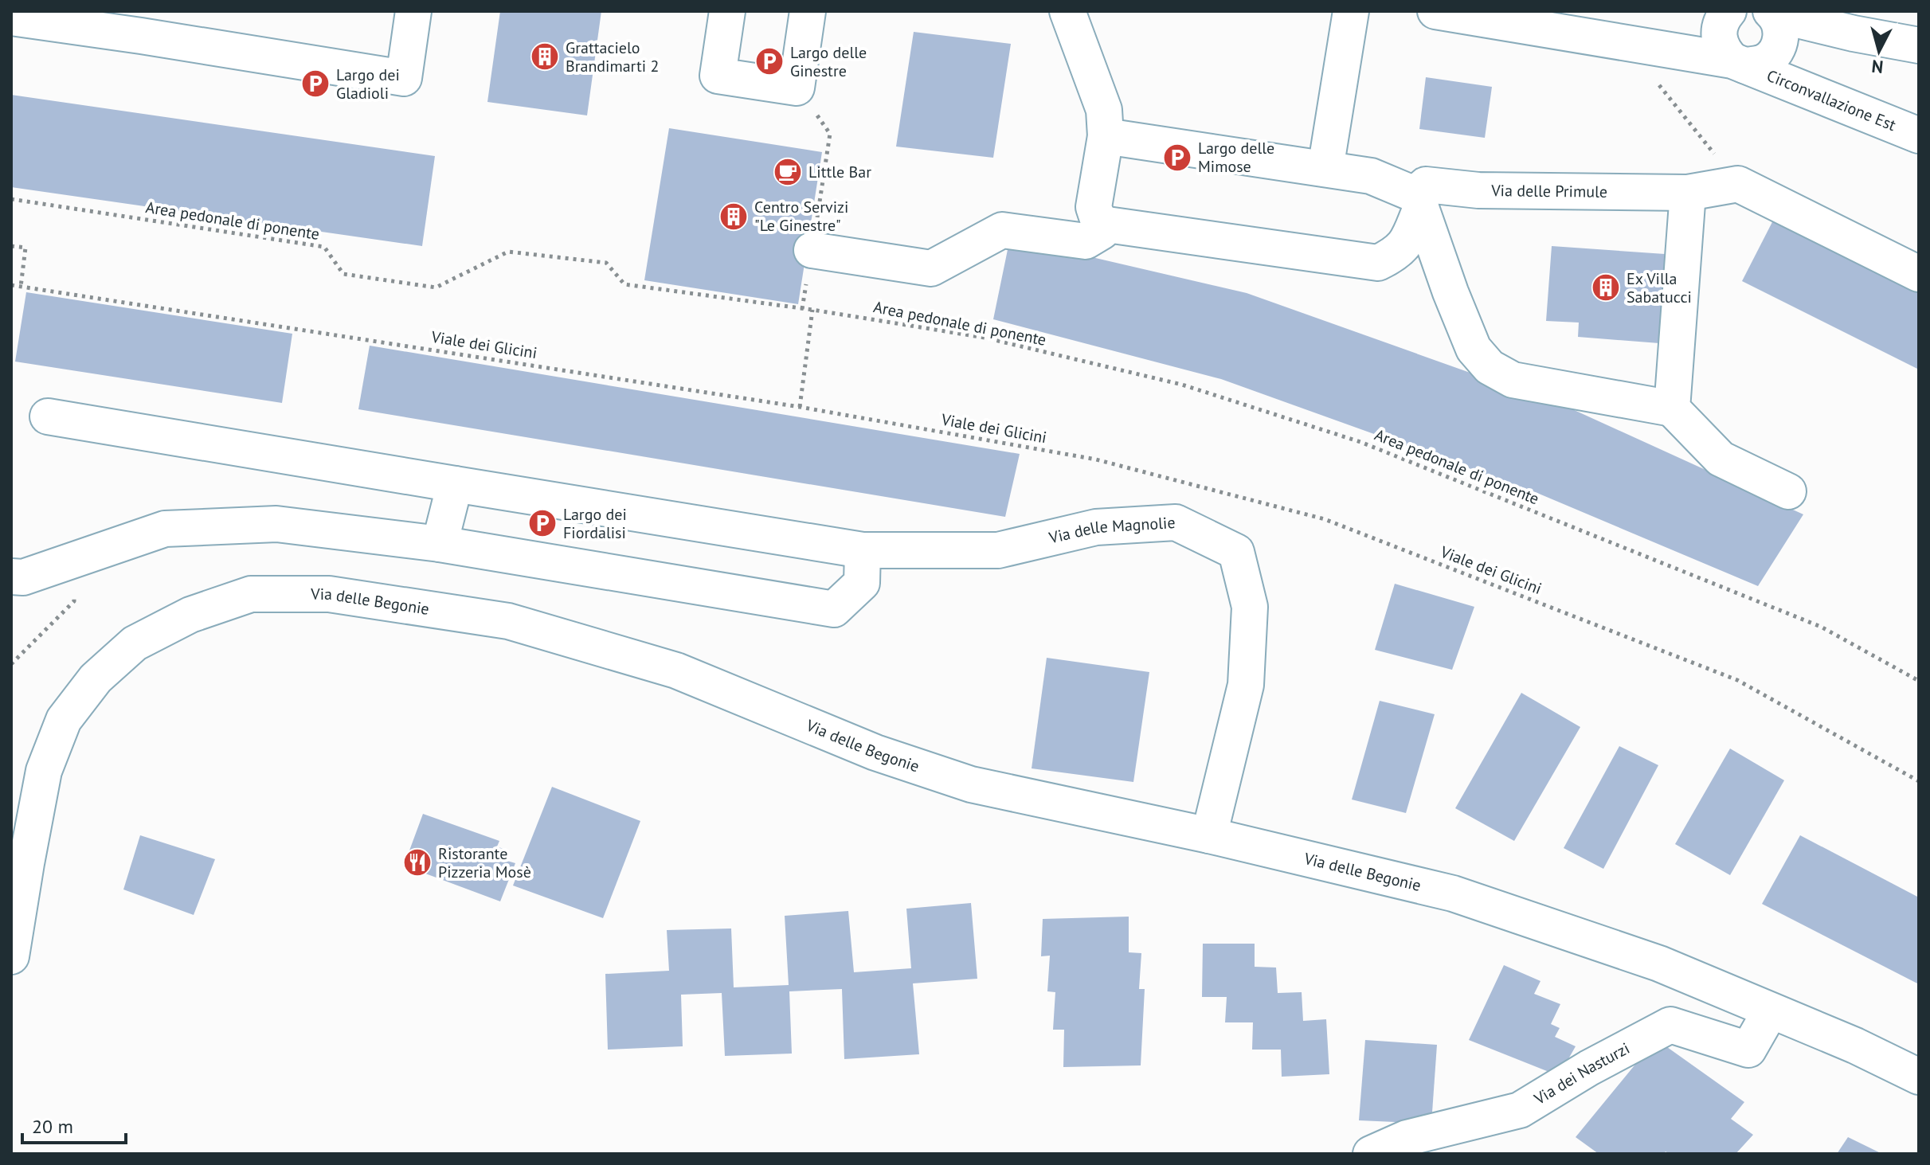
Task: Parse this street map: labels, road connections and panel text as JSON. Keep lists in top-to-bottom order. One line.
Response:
{"streets":{"street":["Circonvallazione Est","Via delle Primule","Via delle Magnolie","Via delle Begonie","Via dei Nasturzi"],"path":["Area pedonale di ponente","Viale dei Glicini"]},"crossings":[["Via delle Magnolie","Via delle Begonie"],["Via delle Begonie","Via dei Nasturzi"]],"places":{"building":["Grattacielo Brandimarti 2","Centro Servizi \"Le Ginestre\"","Ex Villa Sabatucci"],"parking":["Largo delle Ginestre","Largo dei Gladioli","Largo delle Mimose","Largo dei Fiordalisi"],"cafe":["Little Bar"],"restaurant":["Ristorante Pizzeria Mosè"]},"scale_bar":"20 m","north":"bottom"}
